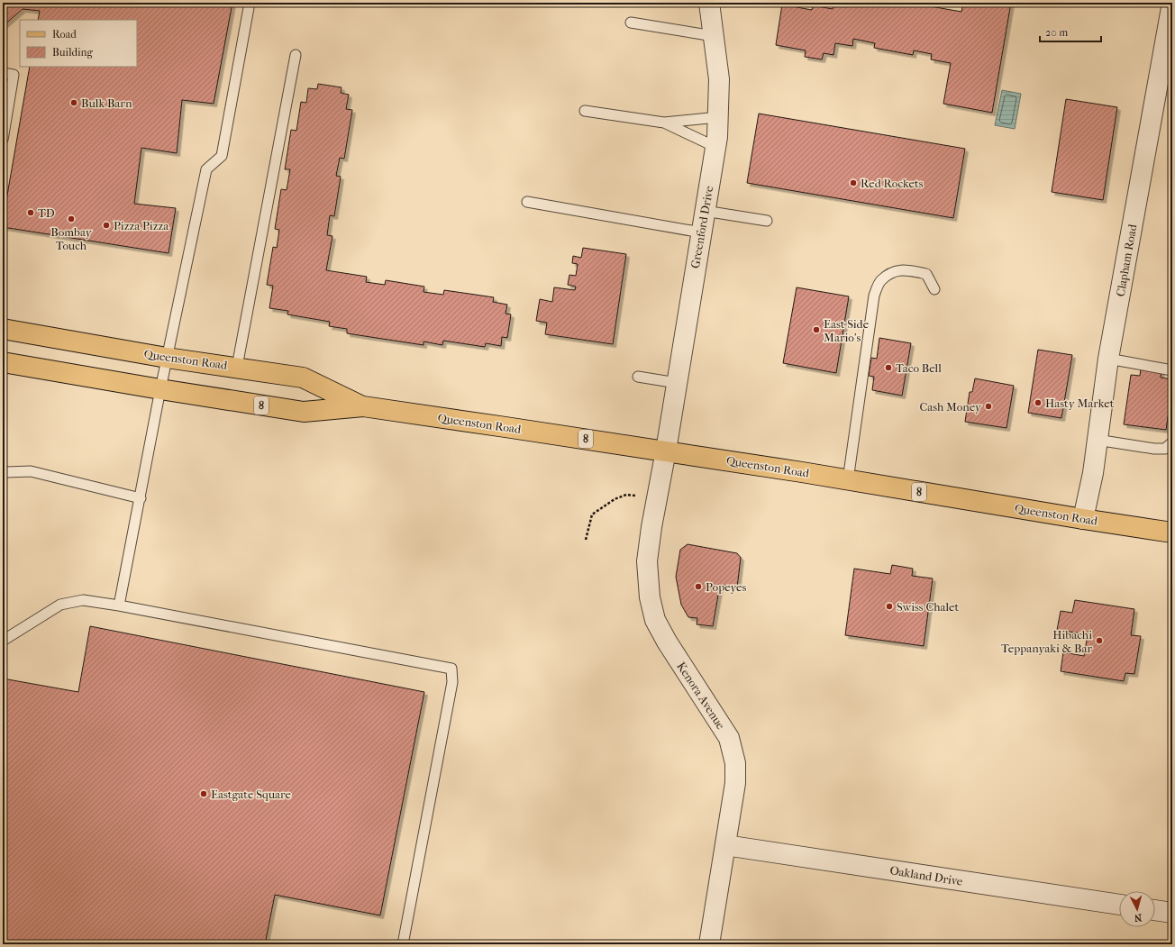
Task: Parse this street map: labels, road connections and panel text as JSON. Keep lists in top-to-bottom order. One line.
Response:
{"streets":{"main road":["Queenston Road","8"],"street":["Greenford Drive","Clapham Road","Kenora Avenue","Oakland Drive"]},"crossings":[["Greenford Drive","Queenston Road"],["Greenford Drive","Kenora Avenue"],["Clapham Road","Queenston Road"],["Queenston Road","Kenora Avenue"],["Kenora Avenue","Oakland Drive"]],"places":["Bulk Barn","Red Rockets","TD","Bombay Touch","Pizza Pizza","East Side Mario's","Taco Bell","Hasty Market","Cash Money","Popeyes","Swiss Chalet","Hibachi Teppanyaki & Bar","Eastgate Square"],"legend":["Road","Building"],"scale_bar":"20 m","north":"bottom"}
